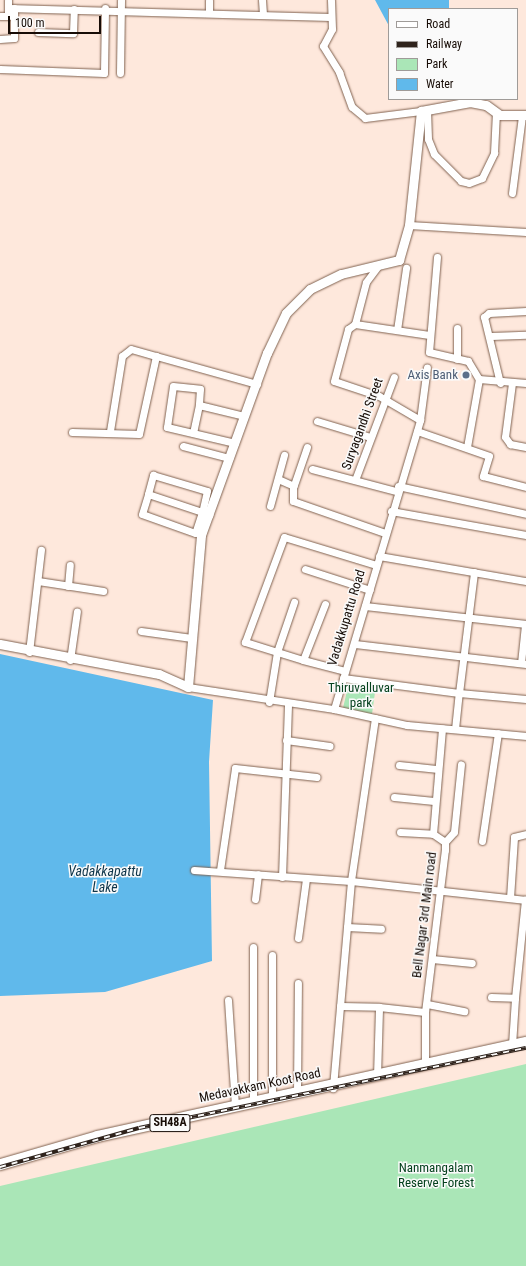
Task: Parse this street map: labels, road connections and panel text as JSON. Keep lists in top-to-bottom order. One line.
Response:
{"streets":{"main road":["Medavakkam Koot Road","SH48A"],"street":["Suryagandhi Street","Vadakkupattu Road","Bell Nagar 3rd Main road"]},"crossings":[["Bell Nagar 3rd Main road","Medavakkam Koot Road"],["Medavakkam Koot Road","SH48A"]],"water":["Vadakkapattu Lake"],"parks":["Thiruvalluvar park","Nanmangalam Reserve Forest"],"places":["Axis Bank"],"legend":["Road","Railway","Park","Water"],"scale_bar":"100 m"}
